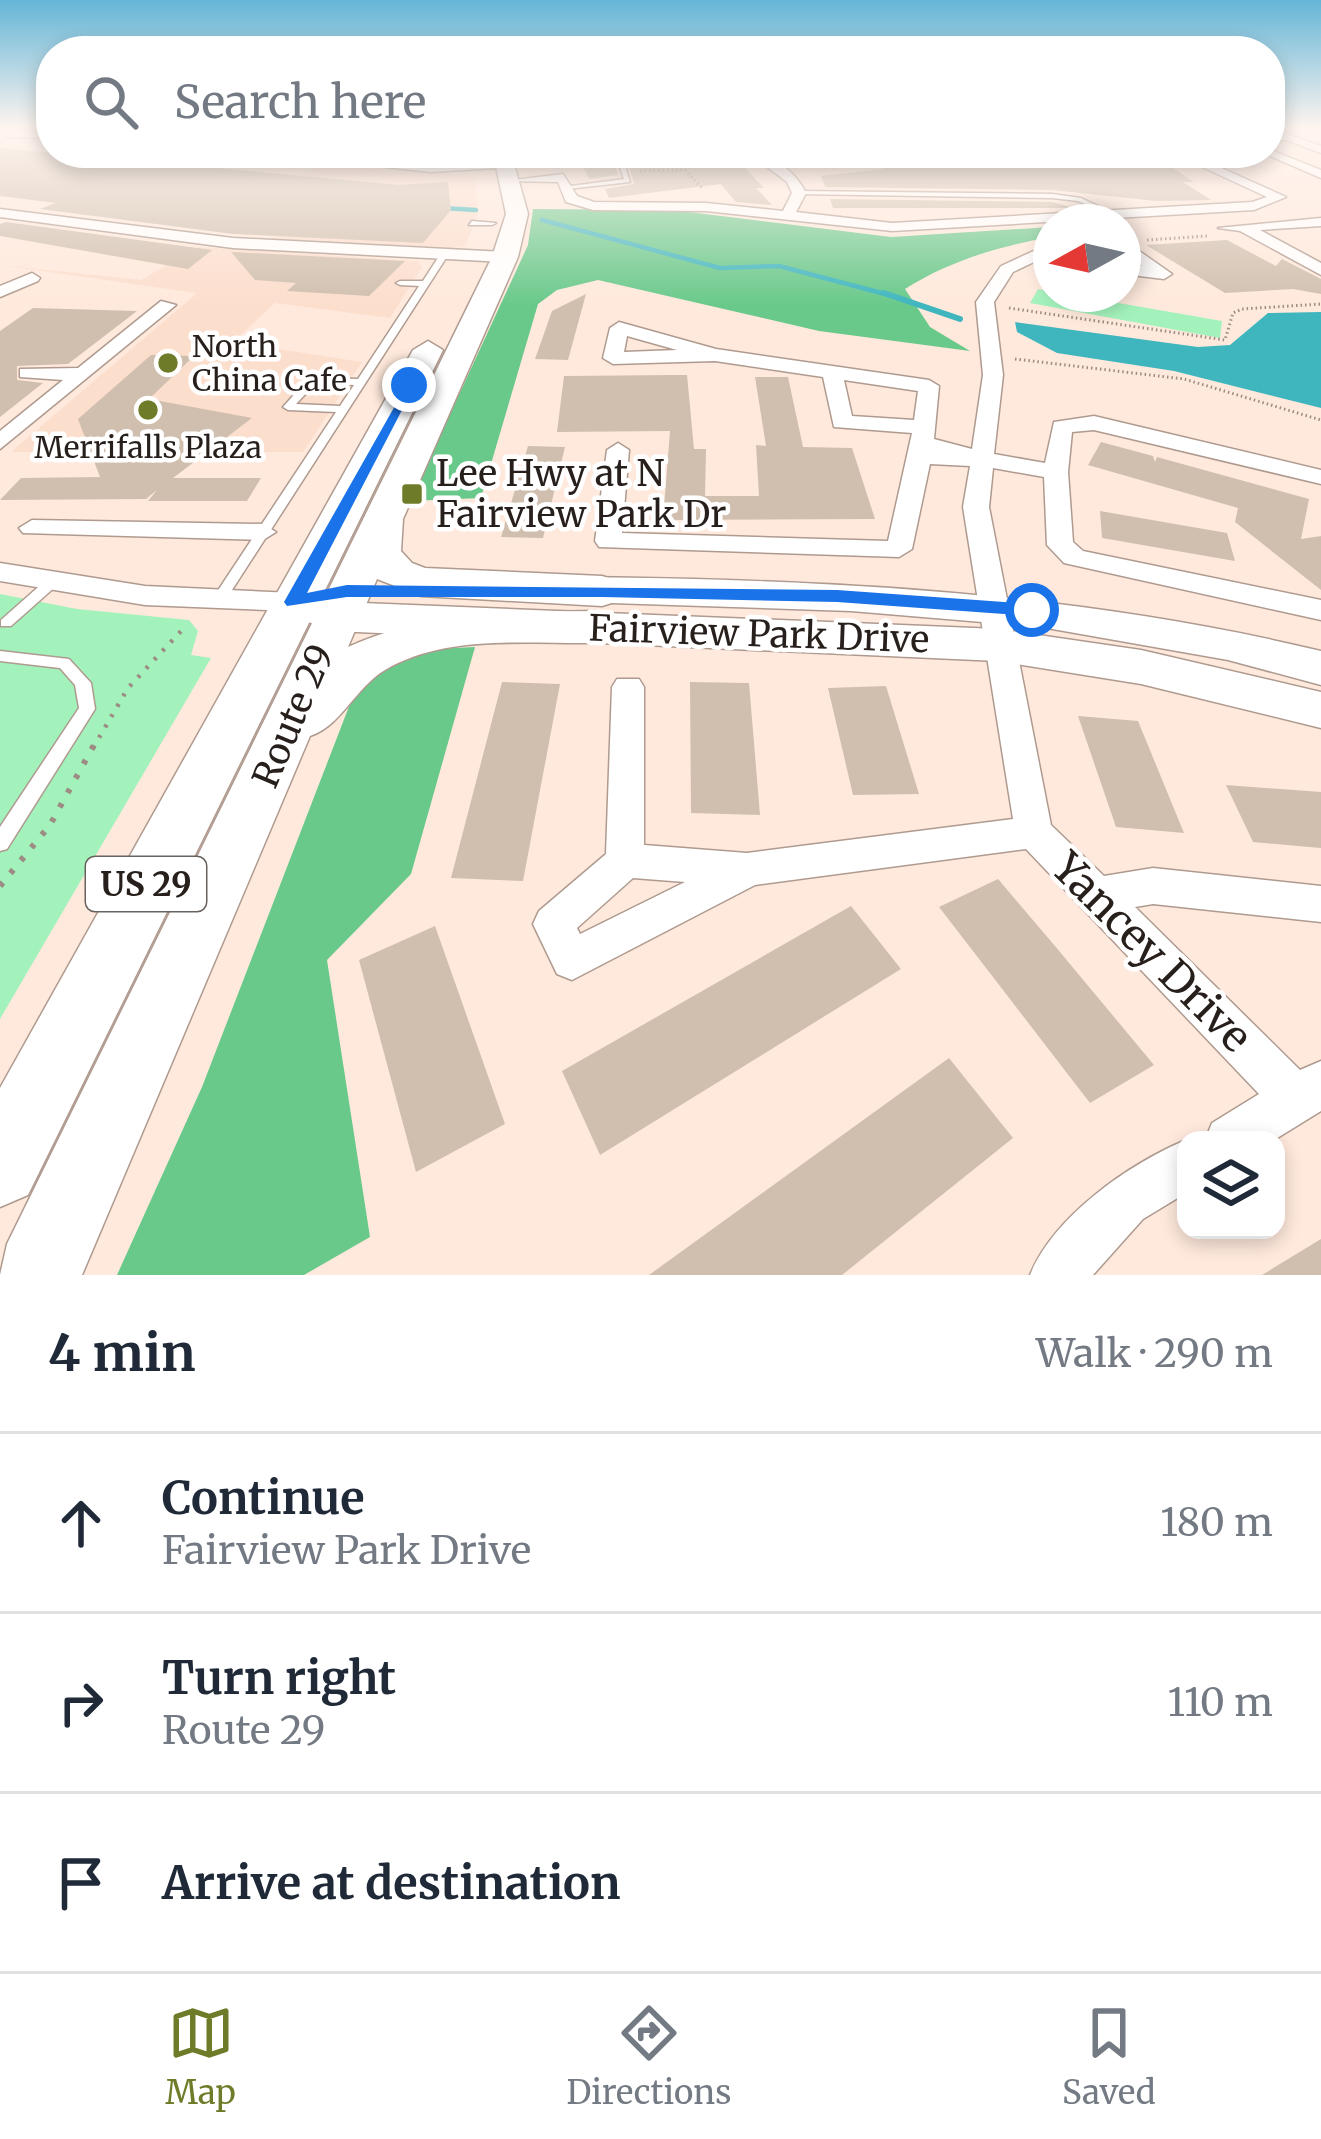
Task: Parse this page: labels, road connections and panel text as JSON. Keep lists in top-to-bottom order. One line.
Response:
{"streets":{"main road":["Fairview Park Drive","Route 29","US 29"],"street":["Yancey Drive"]},"crossings":[["Fairview Park Drive","Route 29"],["Fairview Park Drive","Yancey Drive"]],"places":{"other":["North China Cafe","Merrifalls Plaza"],"transit":["Lee Hwy at N Fairview Park Dr"]},"north":"left","page":{"search":"Search here","heading":["4 min","Walk · 290 m"],"list":[["Continue","Fairview Park Drive","180 m"],["Turn right","Route 29","110 m"],"Arrive at destination"],"nav":["Map","Directions","Saved"]}}
